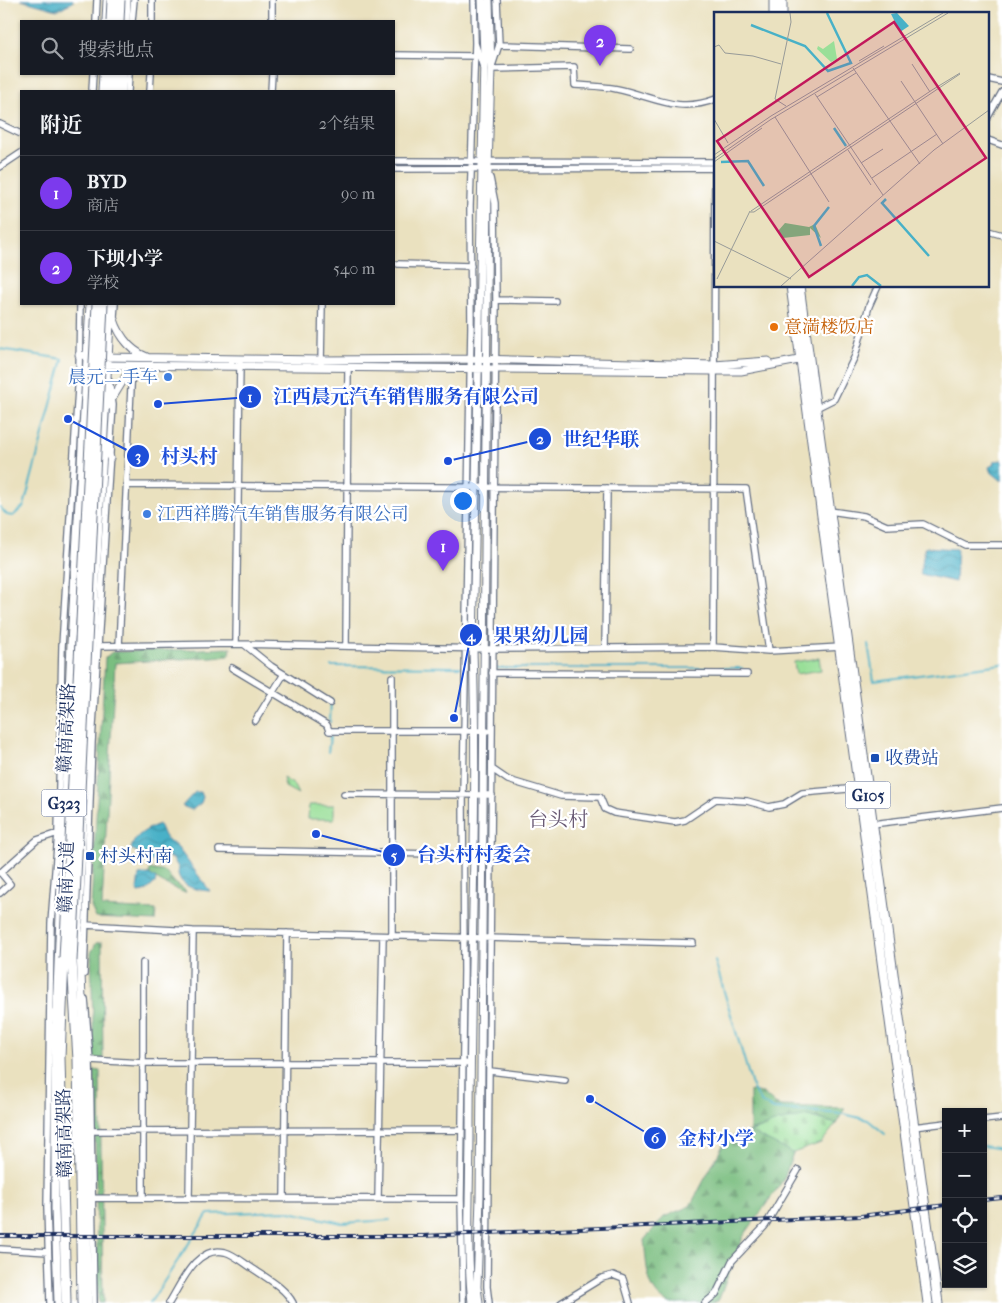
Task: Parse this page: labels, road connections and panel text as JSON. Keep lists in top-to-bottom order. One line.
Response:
{"streets":{"highway":["赣南高架路","G105"],"main road":["G323","赣南大道"]},"districts":["台头村"],"places":{"other":["意満楼饭店","晨元二手车","江西晨元汽车销售服务有限公司","村头村","世纪华联","江西祥腾汽车销售服务有限公司","果果幼儿园","台头村村委会","金村小学"],"transit":["收费站","村头村南"]},"page":{"search":"搜索地点","pins":["2","1"],"heading":["附近","2个结果"],"list":[{"mark":"1","name":"BYD","note":"商店","value":"90 m"},{"mark":"2","name":"下坝小学","note":"学校","value":"540 m"}],"map_buttons":["+","−"]}}
